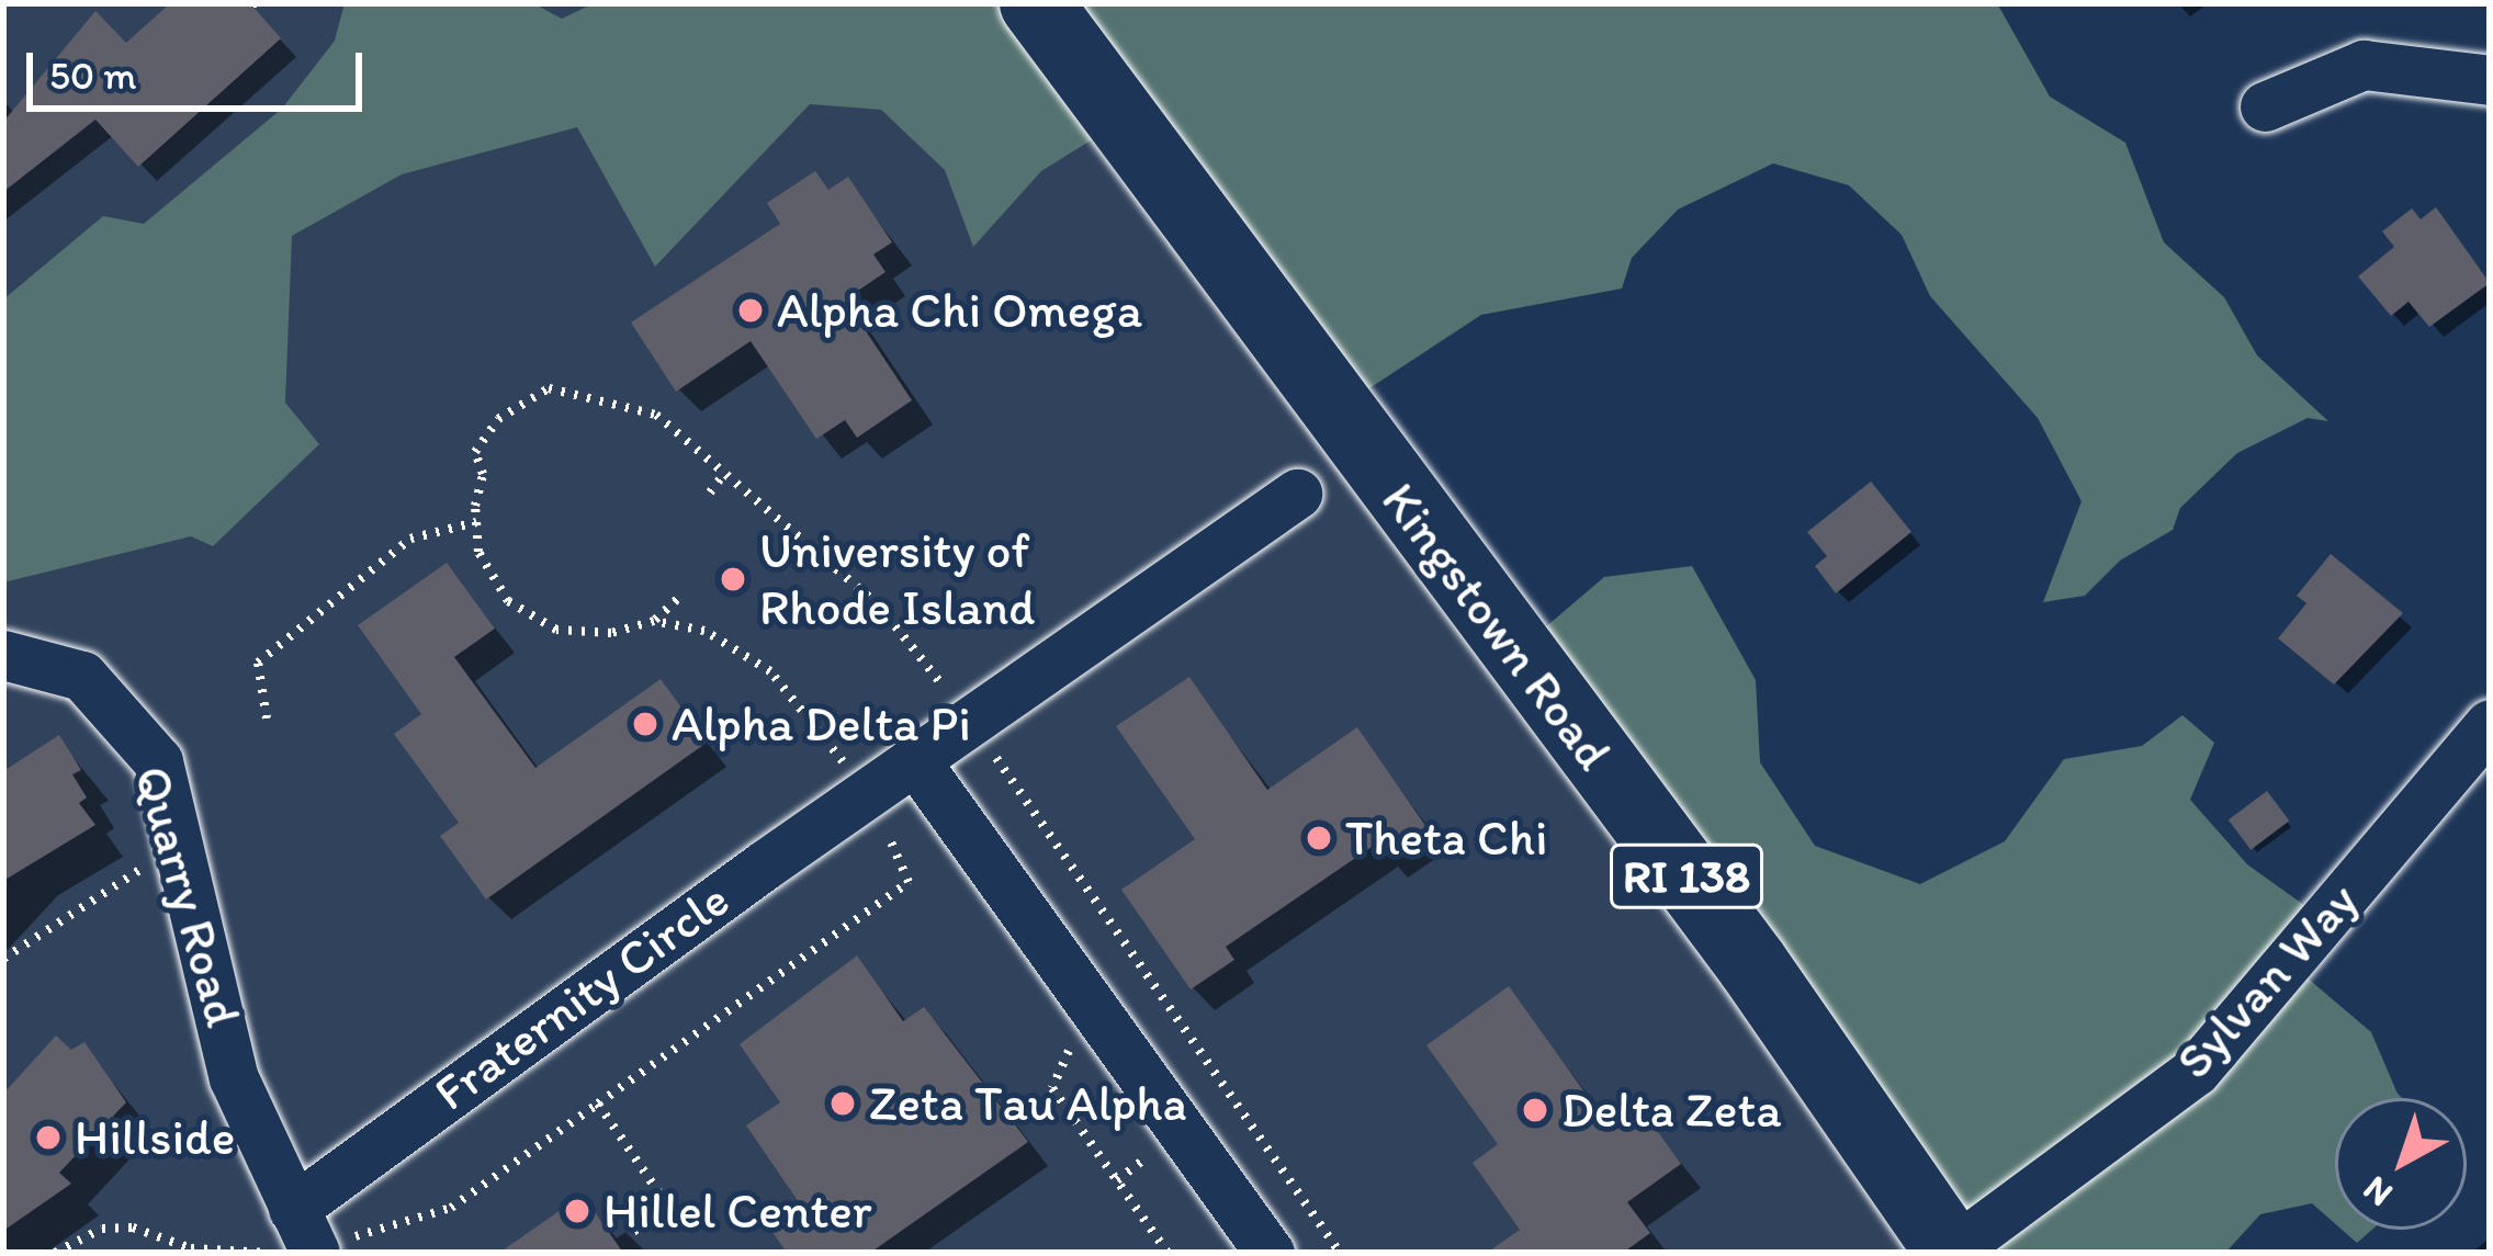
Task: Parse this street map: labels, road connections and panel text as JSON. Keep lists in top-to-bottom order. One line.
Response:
{"streets":{"main road":["Kingstown Road","RI 138"],"street":["Quarry Road","Sylvan Way","Fraternity Circle"]},"crossings":[["Kingstown Road","Sylvan Way"],["Quarry Road","Fraternity Circle"]],"places":["Alpha Chi Omega","University of Rhode Island","Alpha Delta Pi","Theta Chi","Zeta Tau Alpha","Delta Zeta","Hillside","Hillel Center"],"scale_bar":"50 m","north":"bottom left"}
